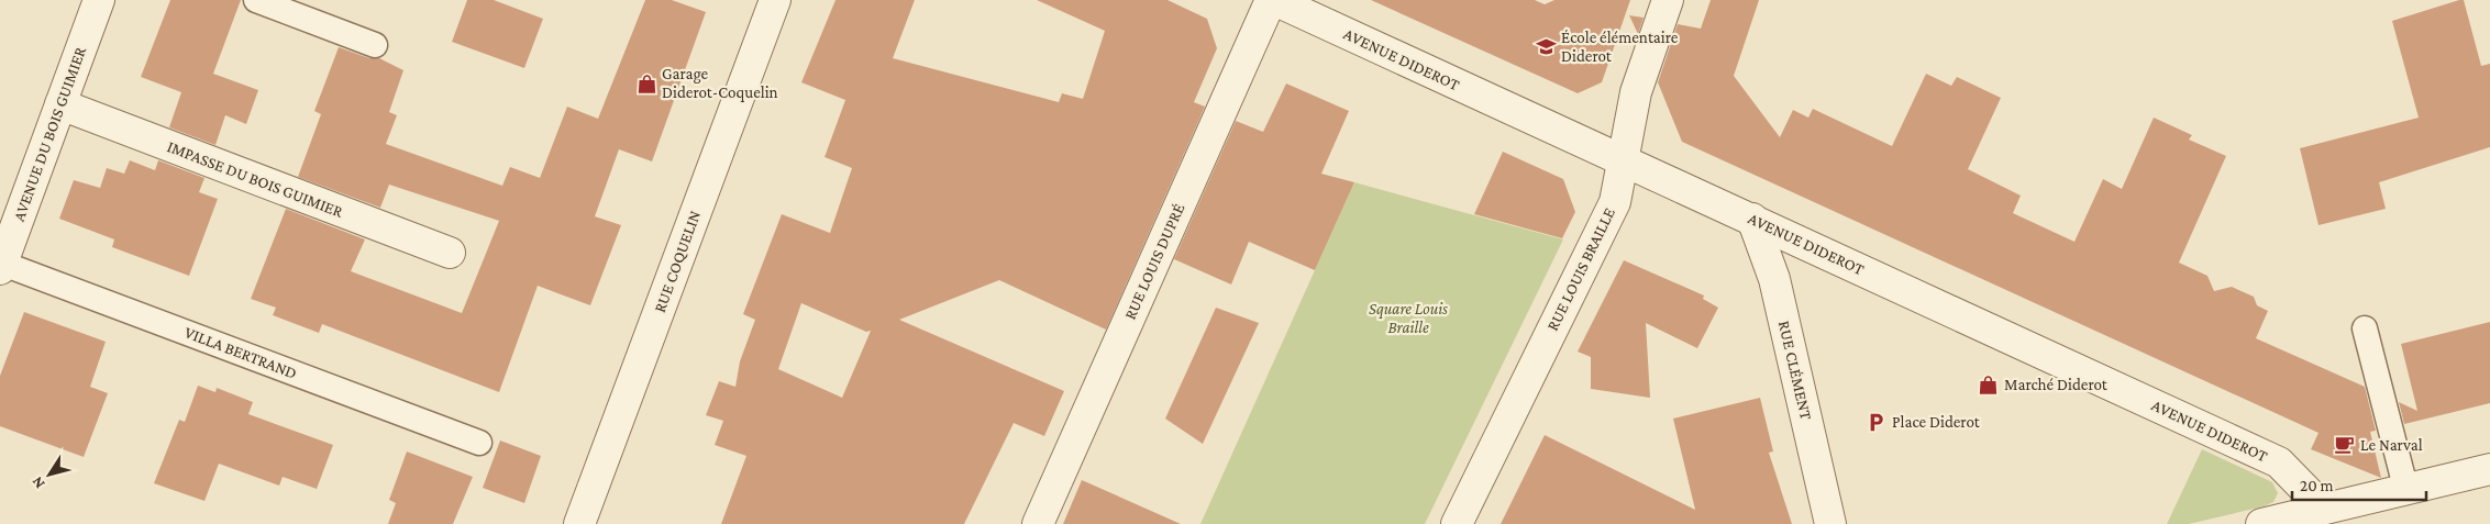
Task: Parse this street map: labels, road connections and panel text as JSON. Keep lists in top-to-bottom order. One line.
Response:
{"streets":{"street":["AVENUE DIDEROT","AVENUE DU BOIS GUIMIER","IMPASSE DU BOIS GUIMIER","RUE COQUELIN","RUE LOUIS DUPRÉ","RUE LOUIS BRAILLE","RUE CLÉMENT"],"lane":["VILLA BERTRAND"]},"crossings":[["AVENUE DIDEROT","RUE LOUIS DUPRÉ"],["AVENUE DIDEROT","RUE LOUIS BRAILLE"],["AVENUE DIDEROT","RUE CLÉMENT"],["AVENUE DU BOIS GUIMIER","IMPASSE DU BOIS GUIMIER"],["AVENUE DU BOIS GUIMIER","VILLA BERTRAND"]],"parks":["Square Louis Braille"],"places":{"school or university":["École élémentaire Diderot"],"shop":["Garage Diderot-Coquelin","Marché Diderot"],"parking":["Place Diderot"],"cafe":["Le Narval"]},"scale_bar":"20 m","north":"bottom left"}
